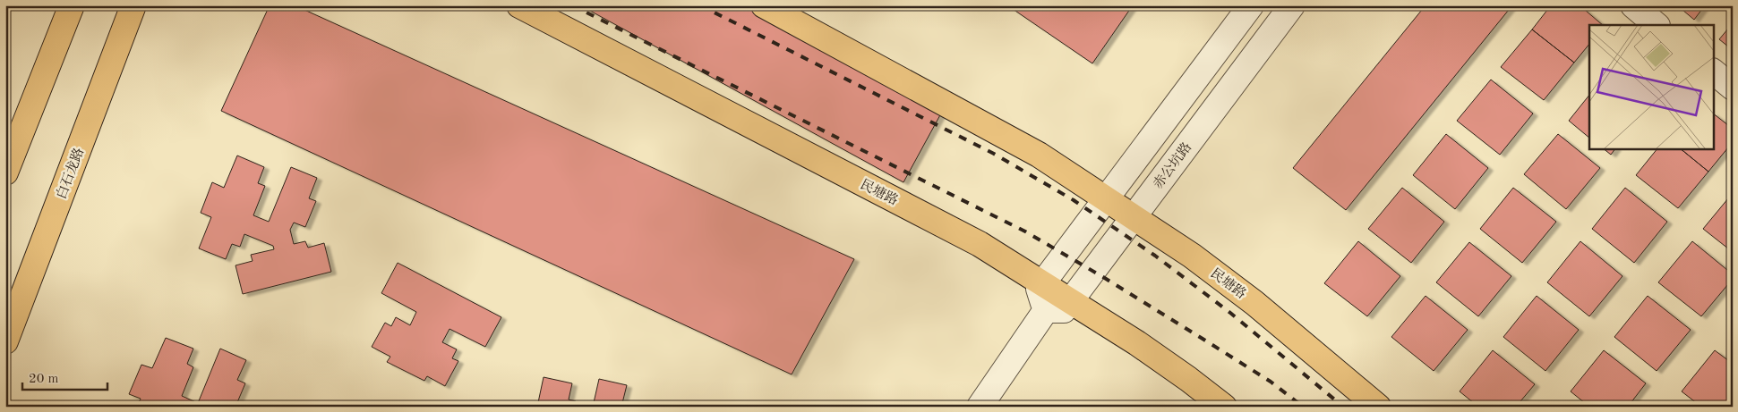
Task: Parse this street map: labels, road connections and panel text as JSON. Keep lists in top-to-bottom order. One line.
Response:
{"streets":{"main road":["白石龙路","民塘路"],"street":["赤公坑路"]},"crossings":[["赤公坑路","民塘路"]],"scale_bar":"20 m"}
